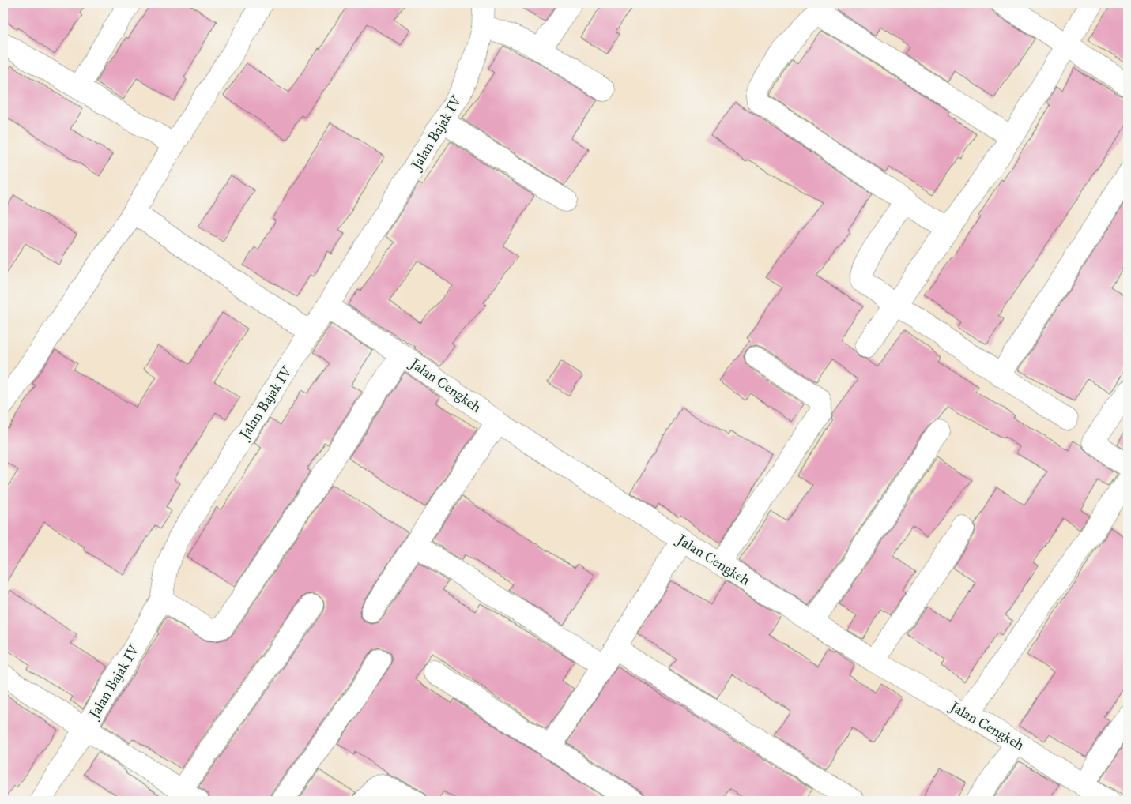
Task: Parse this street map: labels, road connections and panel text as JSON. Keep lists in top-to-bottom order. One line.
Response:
{"streets":{"street":["Jalan Bajak IV","Jalan Cengkeh"]},"crossings":[["Jalan Bajak IV","Jalan Cengkeh"]]}
